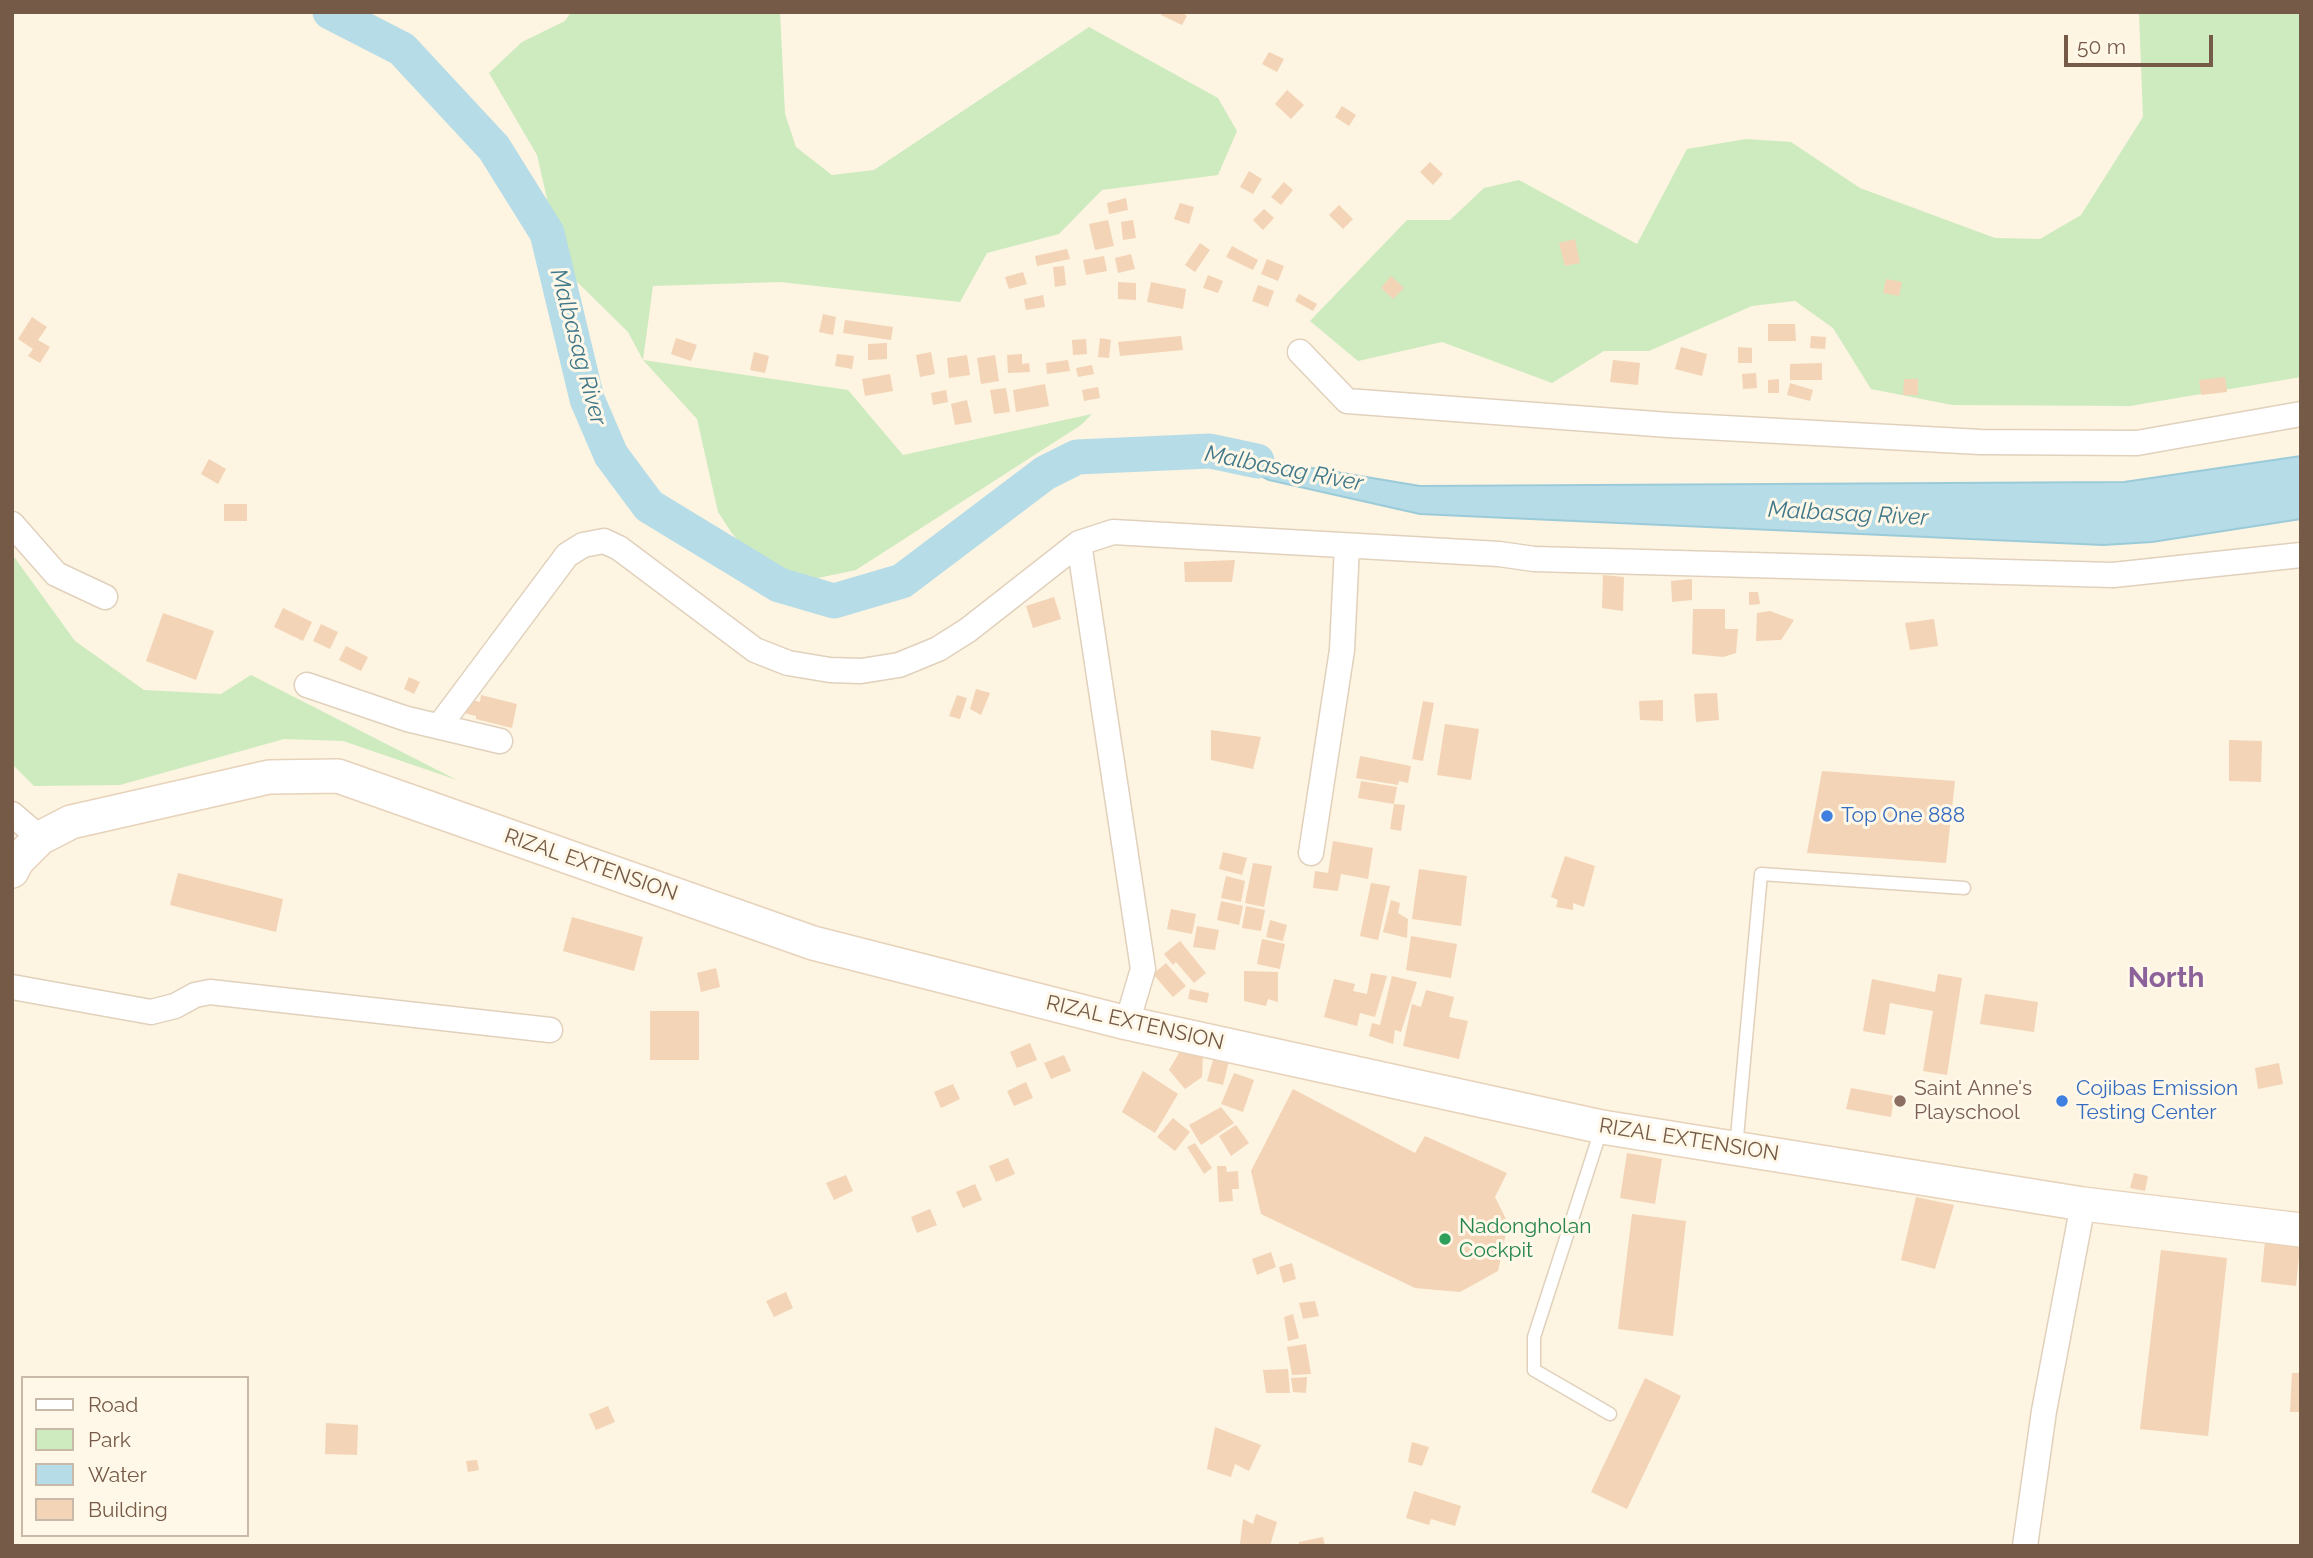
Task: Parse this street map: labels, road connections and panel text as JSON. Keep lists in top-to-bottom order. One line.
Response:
{"streets":{"street":["RIZAL EXTENSION"]},"districts":["North"],"water":["Malbasag River"],"places":["Top One 888","Saint Anne's Playschool","Cojibas Emission Testing Center","Nadongholan Cockpit"],"legend":["Road","Park","Water","Building"],"scale_bar":"50 m"}
